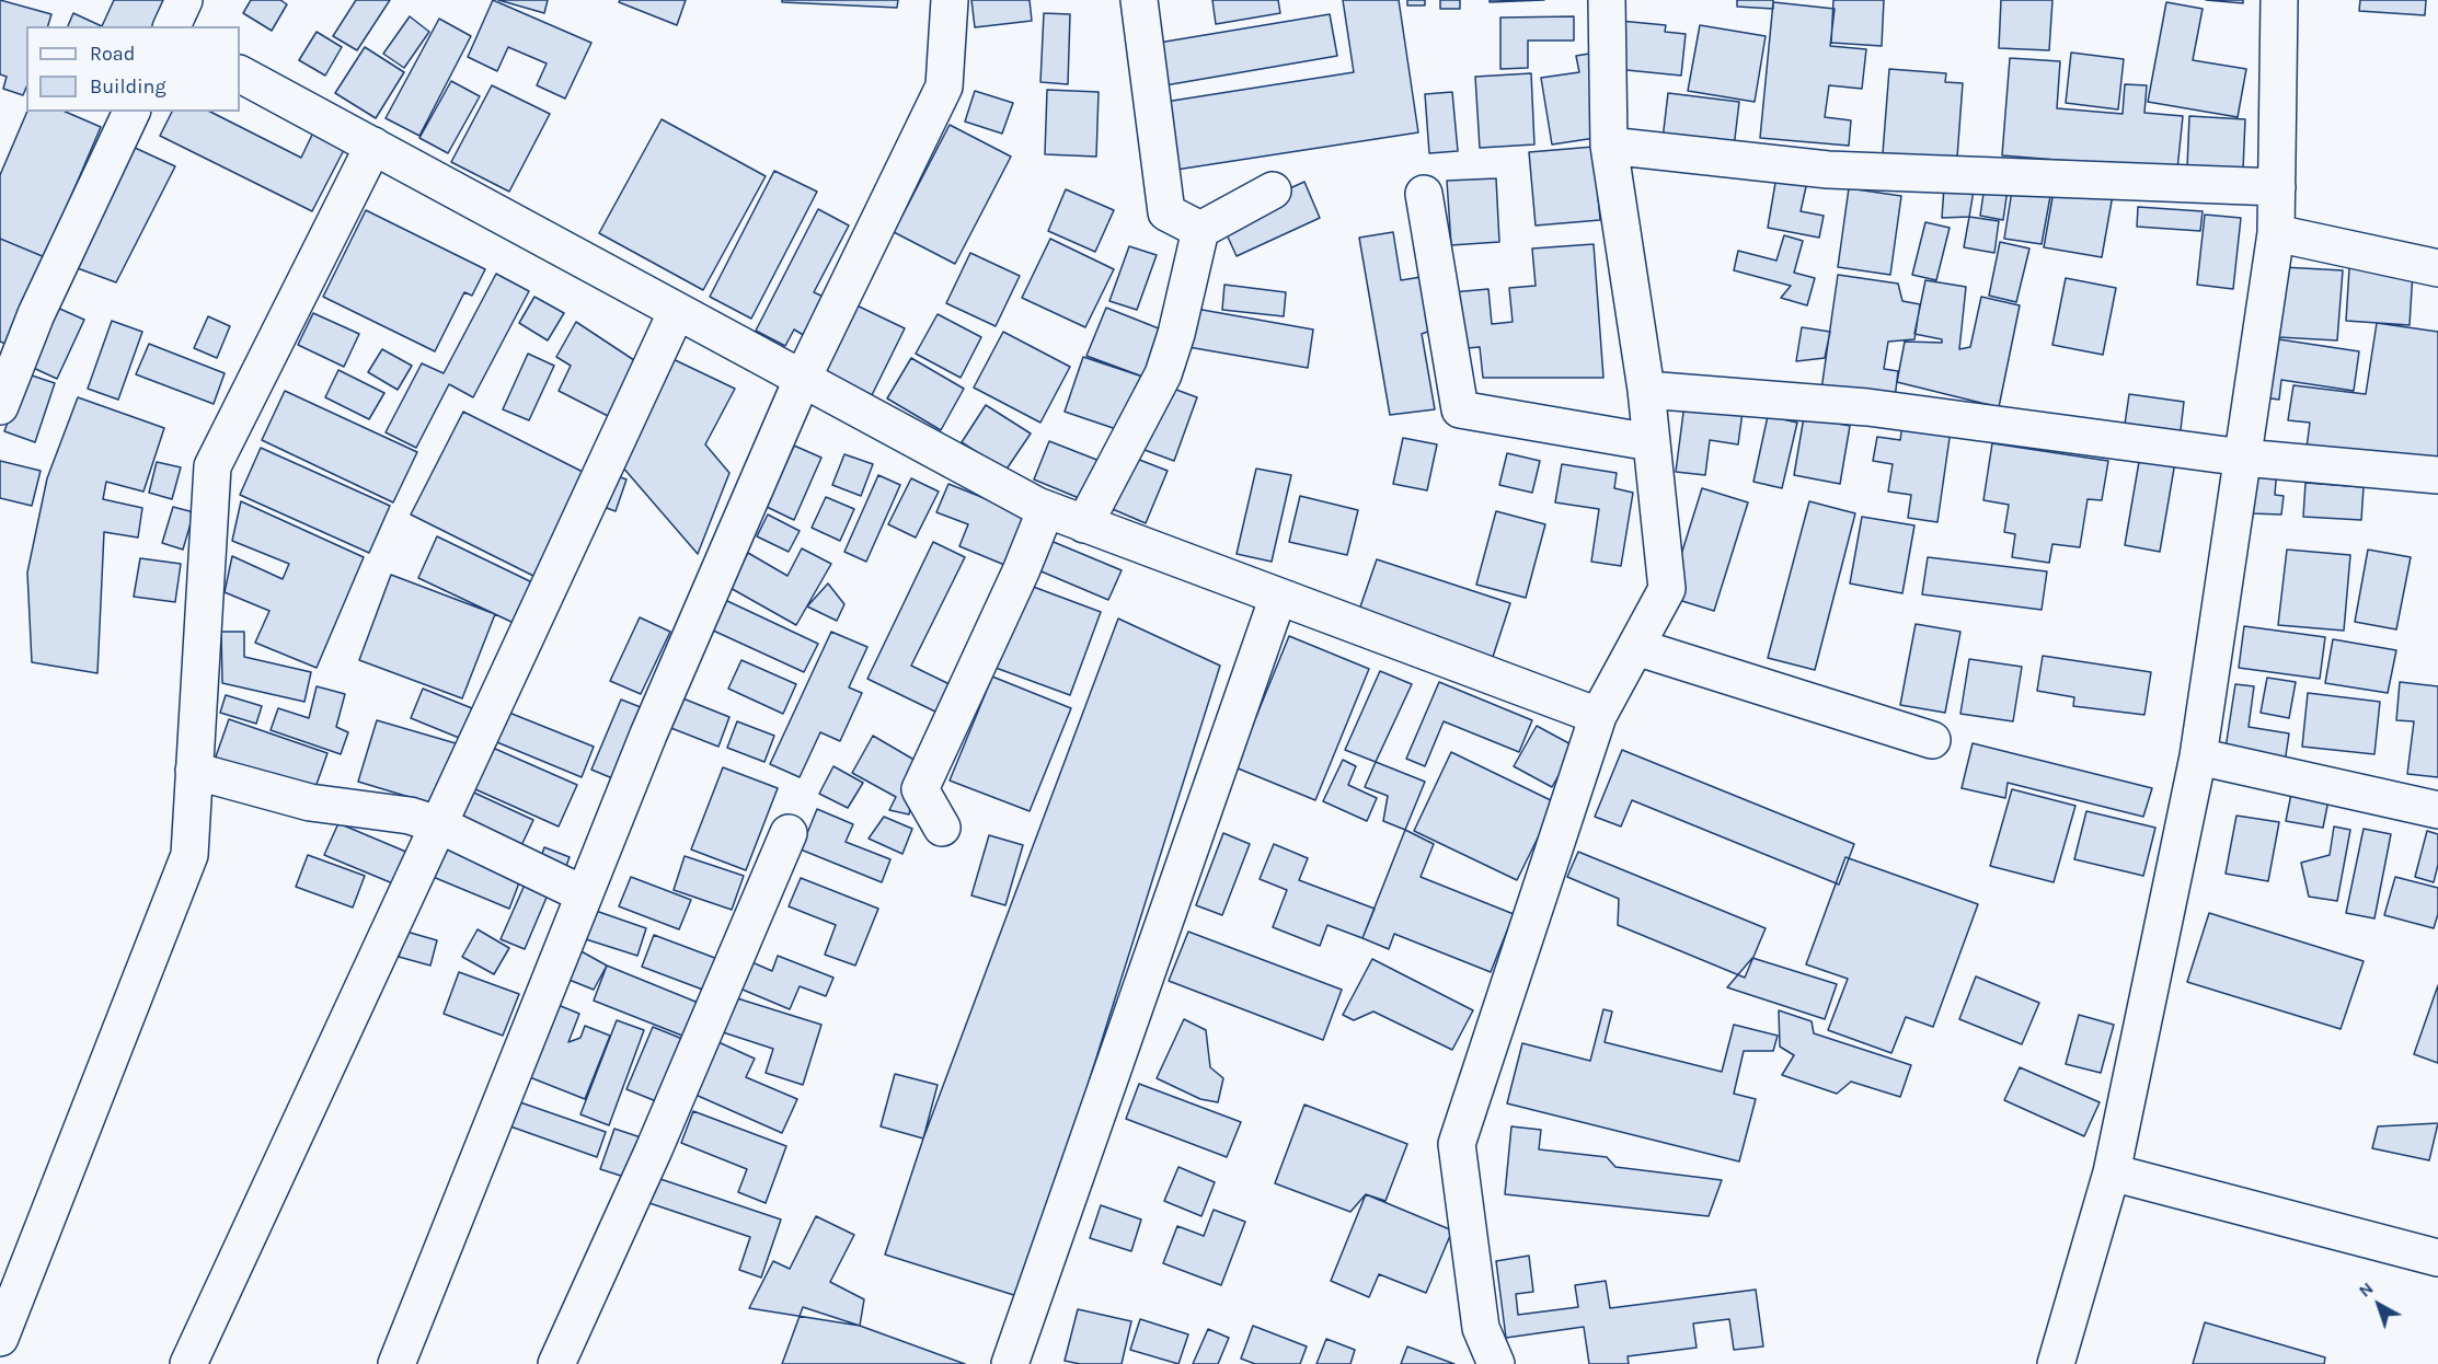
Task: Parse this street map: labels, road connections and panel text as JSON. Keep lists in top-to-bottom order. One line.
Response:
{"legend":["Road","Building"],"north":"top left"}
